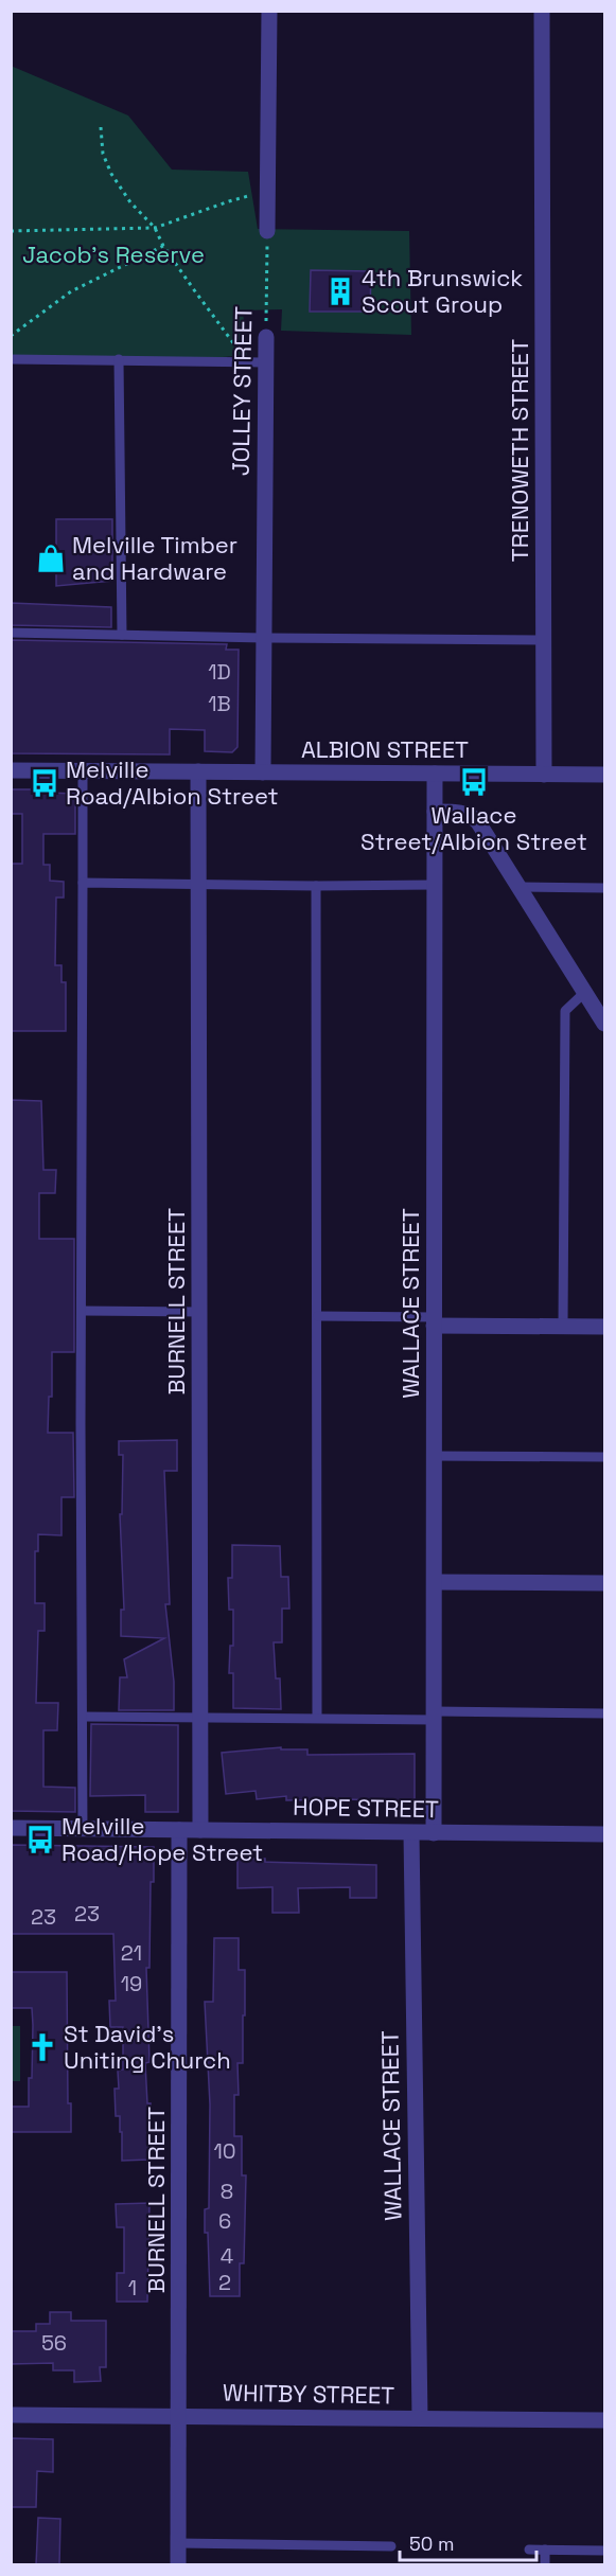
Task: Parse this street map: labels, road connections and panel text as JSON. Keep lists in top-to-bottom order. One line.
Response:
{"streets":{"street":["JOLLEY STREET","TRENOWETH STREET","ALBION STREET","BURNELL STREET","WALLACE STREET","HOPE STREET","WHITBY STREET"]},"crossings":[["JOLLEY STREET","ALBION STREET"],["TRENOWETH STREET","ALBION STREET"],["ALBION STREET","BURNELL STREET"],["ALBION STREET","WALLACE STREET"],["BURNELL STREET","HOPE STREET"],["BURNELL STREET","WHITBY STREET"],["WALLACE STREET","HOPE STREET"],["WALLACE STREET","WHITBY STREET"]],"parks":["Jacob's Reserve"],"places":{"building":["4th Brunswick Scout Group"],"shop":["Melville Timber and Hardware"],"bus stop":["Wallace Street/Albion Street","Melville Road/Albion Street","Melville Road/Hope Street"],"church":["St David's Uniting Church"]},"house_numbers":["1D","1B","23","23","21","19","10","8","6","4","2","1","56"],"scale_bar":"50 m"}
